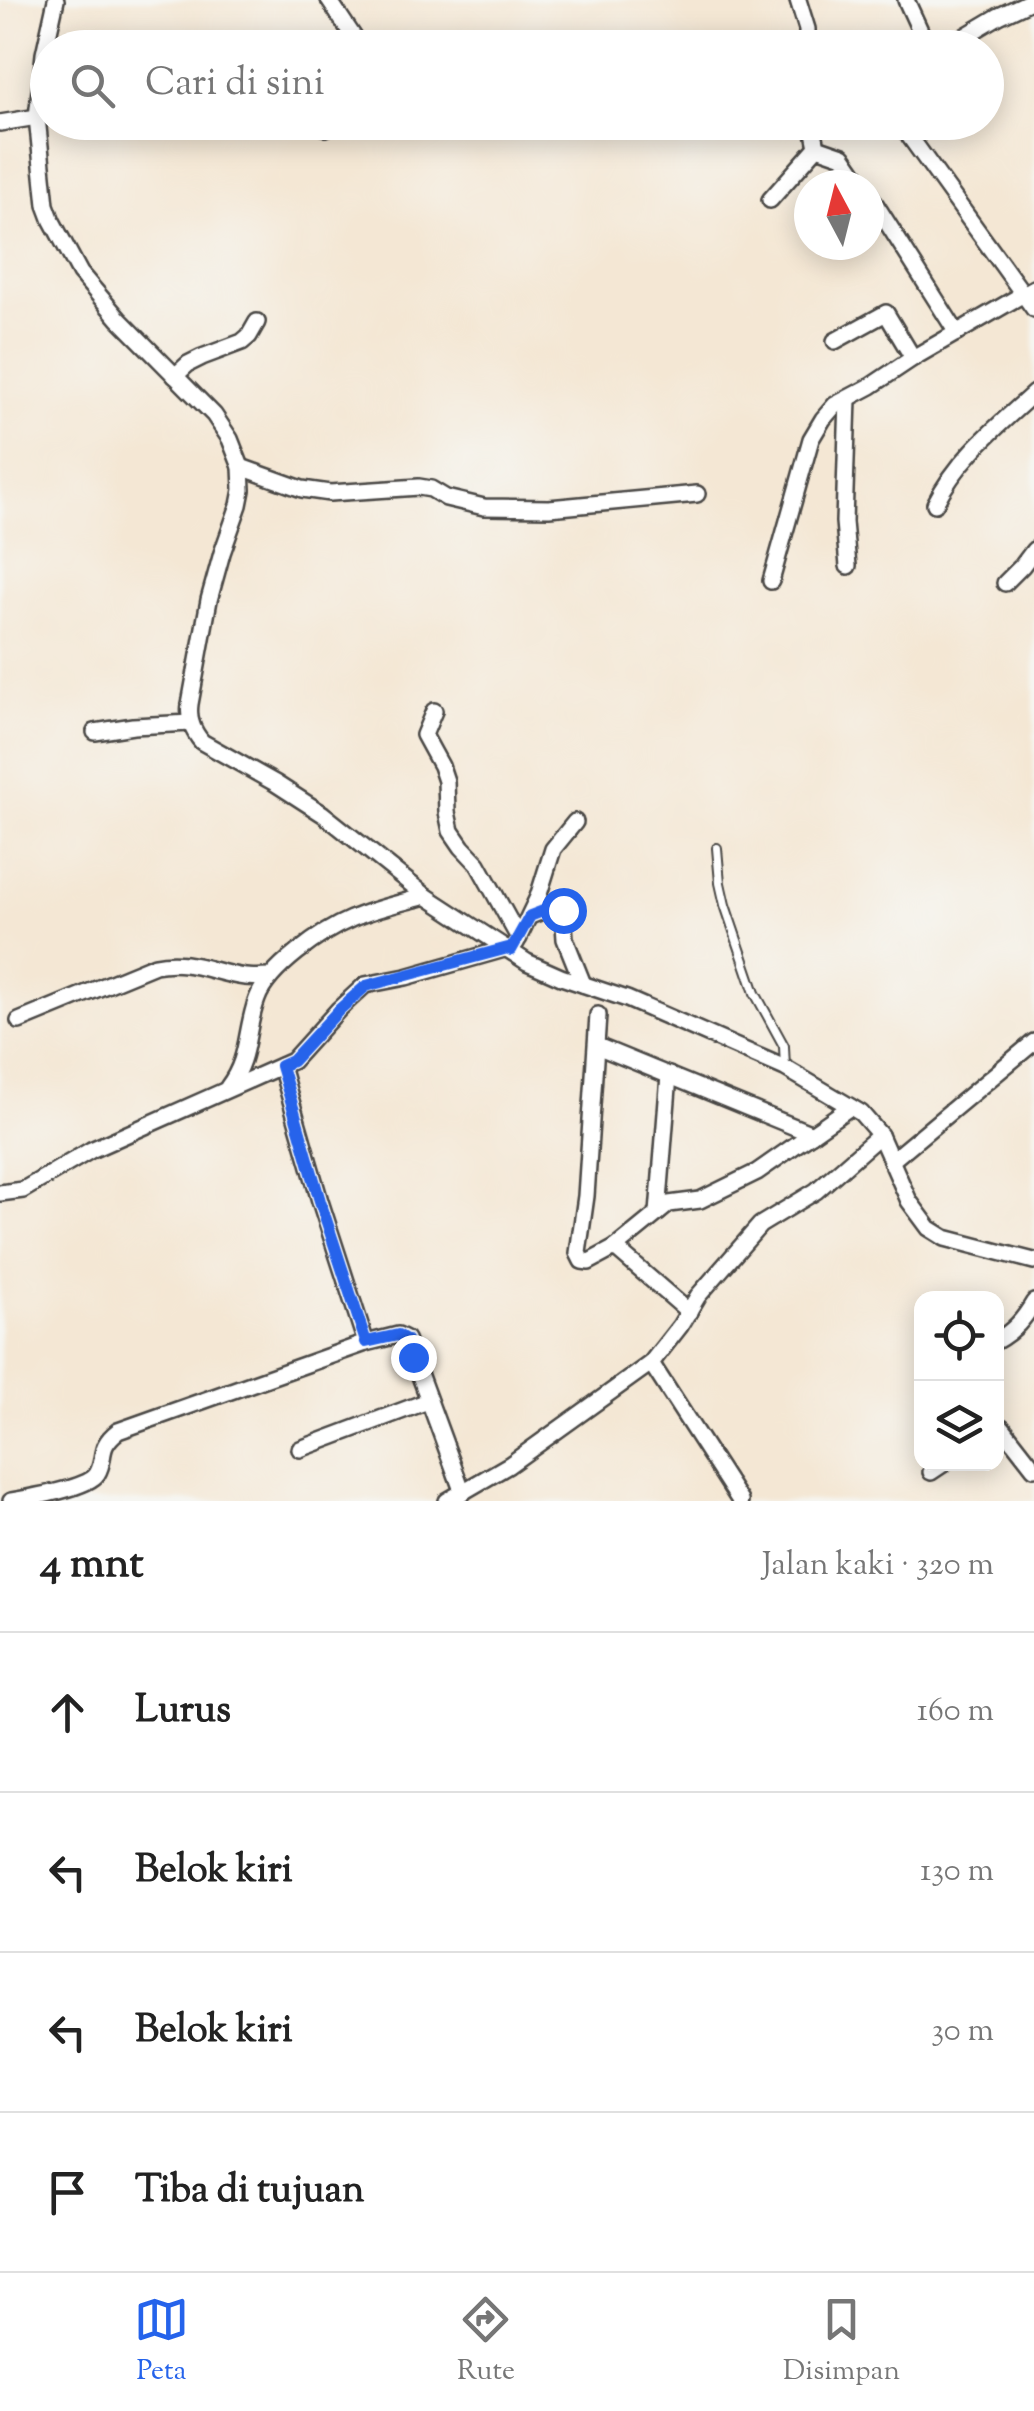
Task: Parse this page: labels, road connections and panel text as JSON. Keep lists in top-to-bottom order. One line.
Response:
{"north":"top","page":{"search":"Cari di sini","heading":["4 mnt","Jalan kaki · 320 m"],"list":[["Lurus","160 m"],["Belok kiri","130 m"],["Belok kiri","30 m"],"Tiba di tujuan"],"nav":["Peta","Rute","Disimpan"]}}
